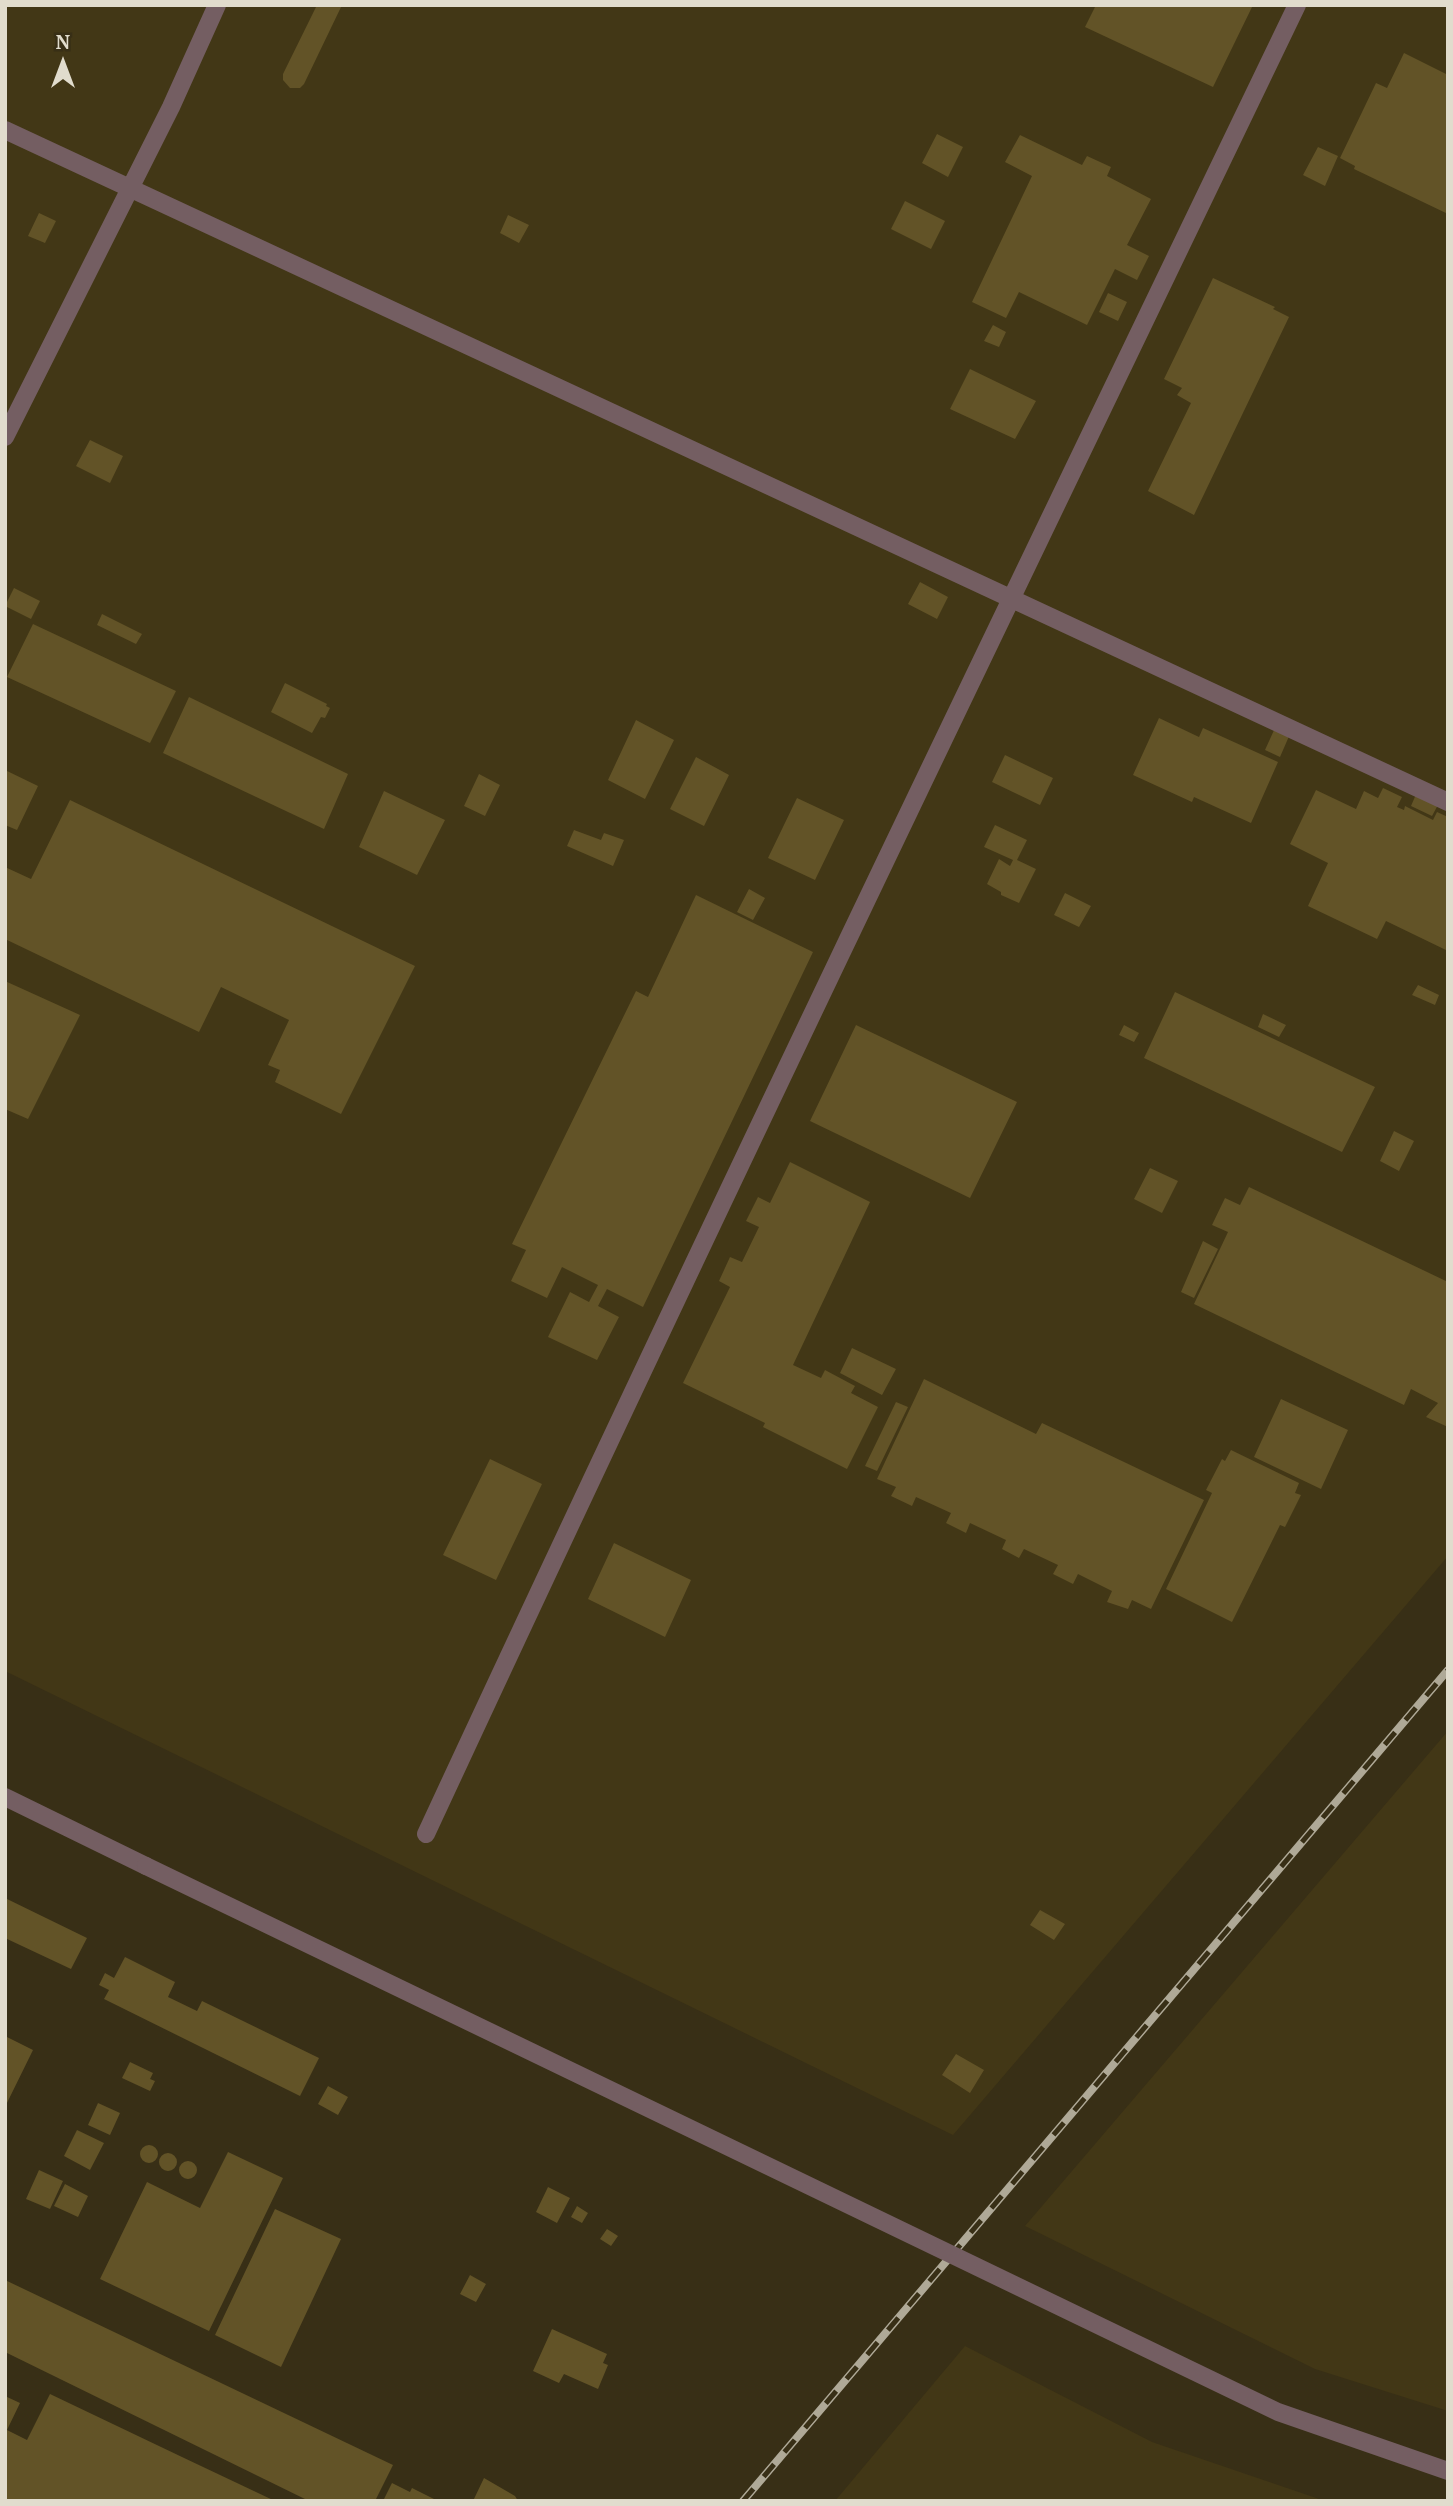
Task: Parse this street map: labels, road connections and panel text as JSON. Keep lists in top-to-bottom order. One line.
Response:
{"north":"top"}
